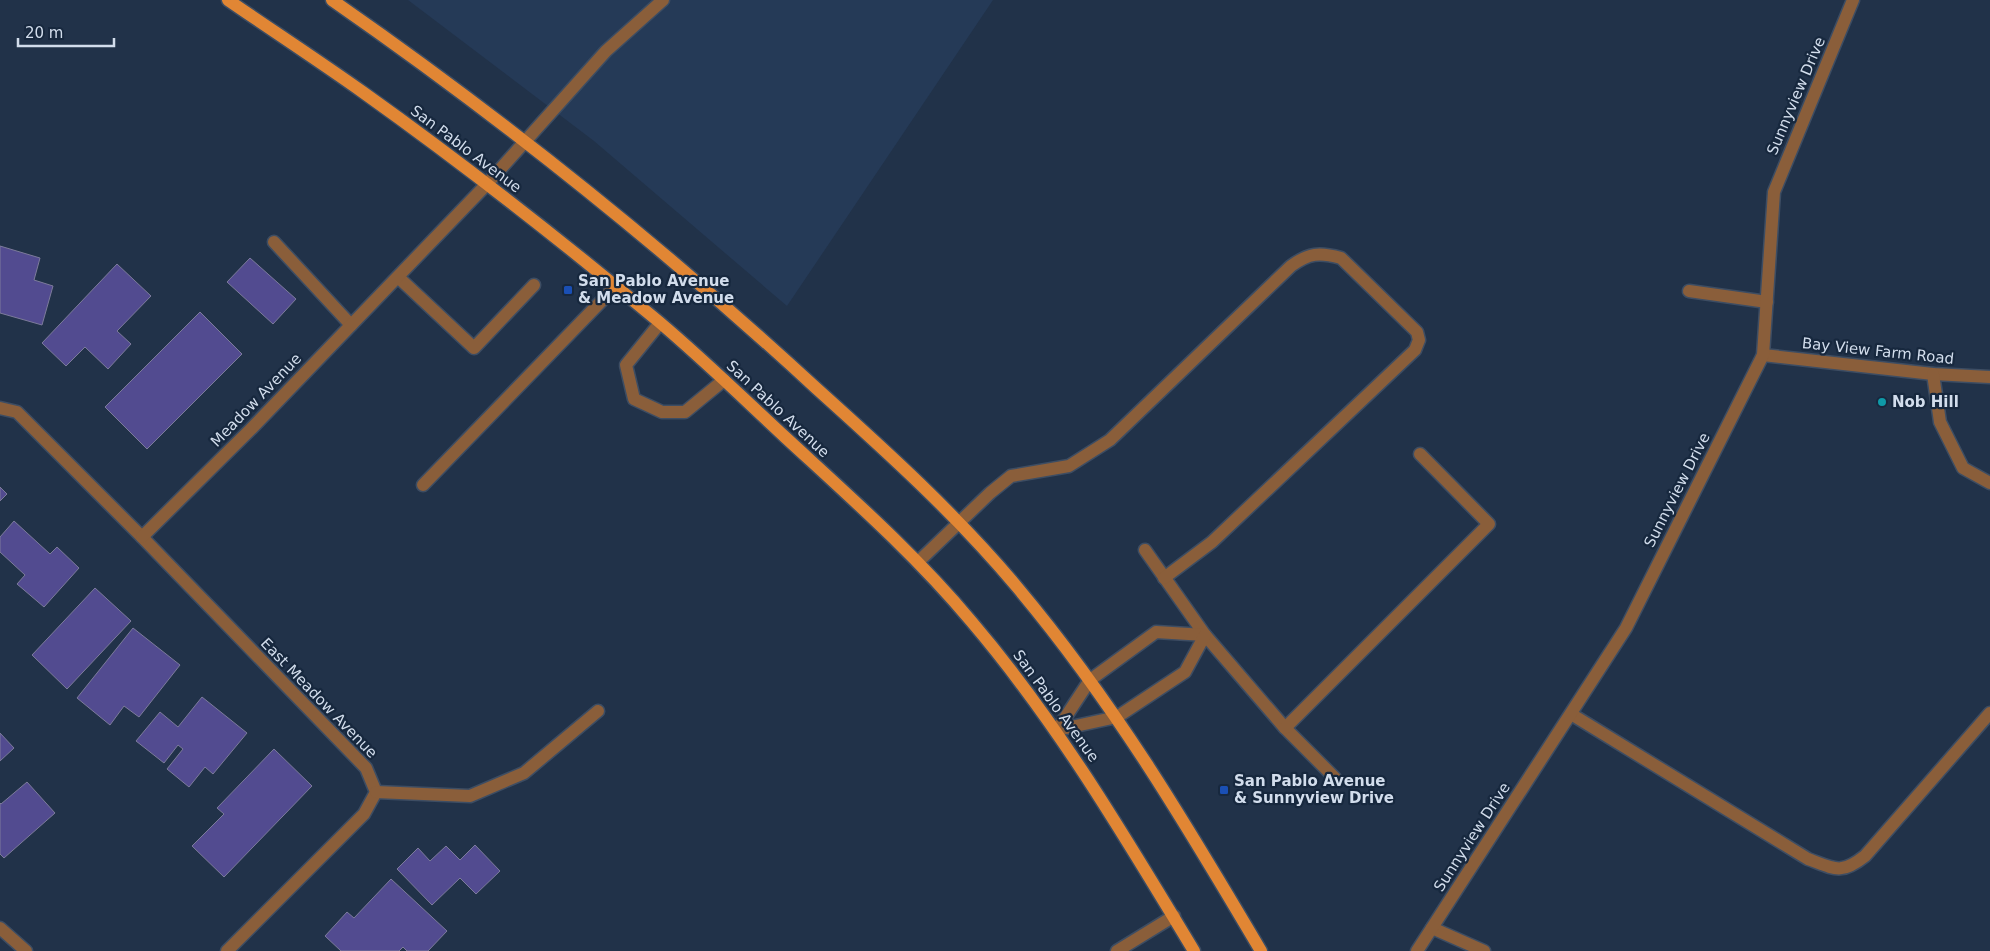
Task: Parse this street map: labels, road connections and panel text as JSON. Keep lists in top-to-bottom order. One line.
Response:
{"streets":{"main road":["San Pablo Avenue"],"street":["Sunnyview Drive","Bay View Farm Road","Meadow Avenue","East Meadow Avenue"]},"crossings":[["Sunnyview Drive","Bay View Farm Road"],["San Pablo Avenue","Meadow Avenue"],["Meadow Avenue","East Meadow Avenue"]],"places":{"transit":["San Pablo Avenue & Meadow Avenue","San Pablo Avenue & Sunnyview Drive"],"other":["Nob Hill"]},"scale_bar":"20 m"}
